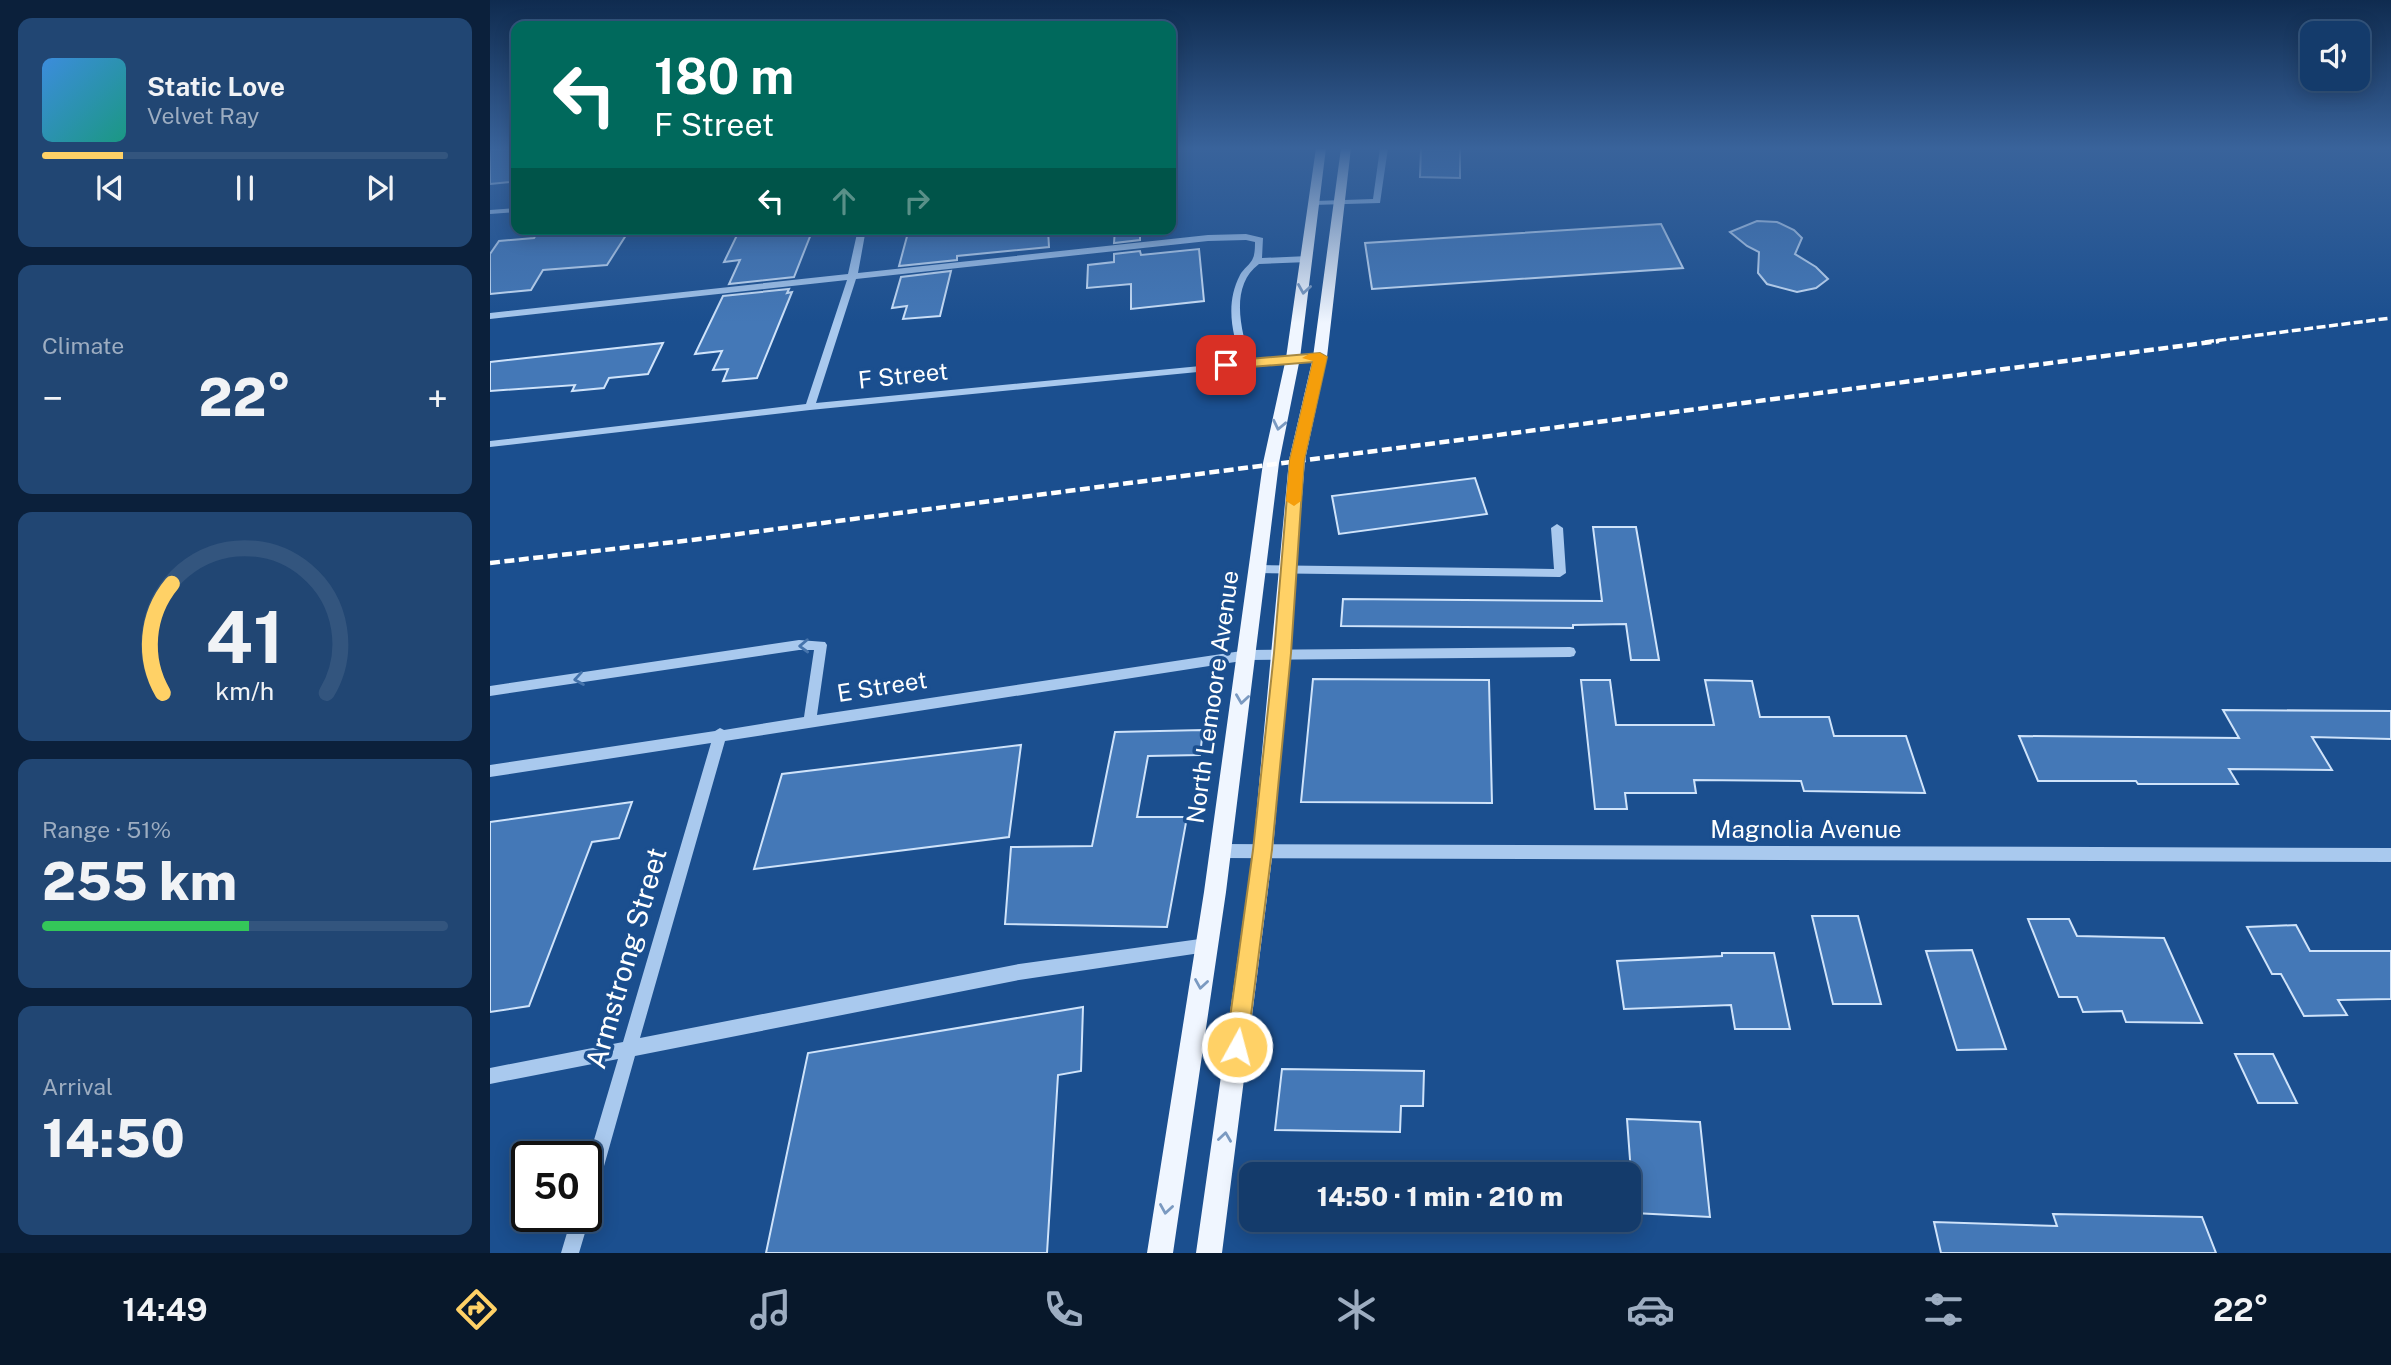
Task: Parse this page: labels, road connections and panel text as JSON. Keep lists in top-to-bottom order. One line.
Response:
{"streets":{"main road":["North Lemoore Avenue"],"street":["F Street","E Street","Magnolia Avenue","Armstrong Street"]},"crossings":[["F Street","North Lemoore Avenue"],["E Street","North Lemoore Avenue"],["E Street","Armstrong Street"],["North Lemoore Avenue","Magnolia Avenue"]],"page":{"turn":["180 m","F Street"],"song":["Static Love","Velvet Ray"],"tile":["Climate",["Range · 51%","255 km"],["Arrival","14:50"]],"heat":["−","22°","+"],"limit":"50","trip":"14:50 · 1 min · 210 m","tabs":["14:49","22°"],"gauge":["41","km/h"]}}
